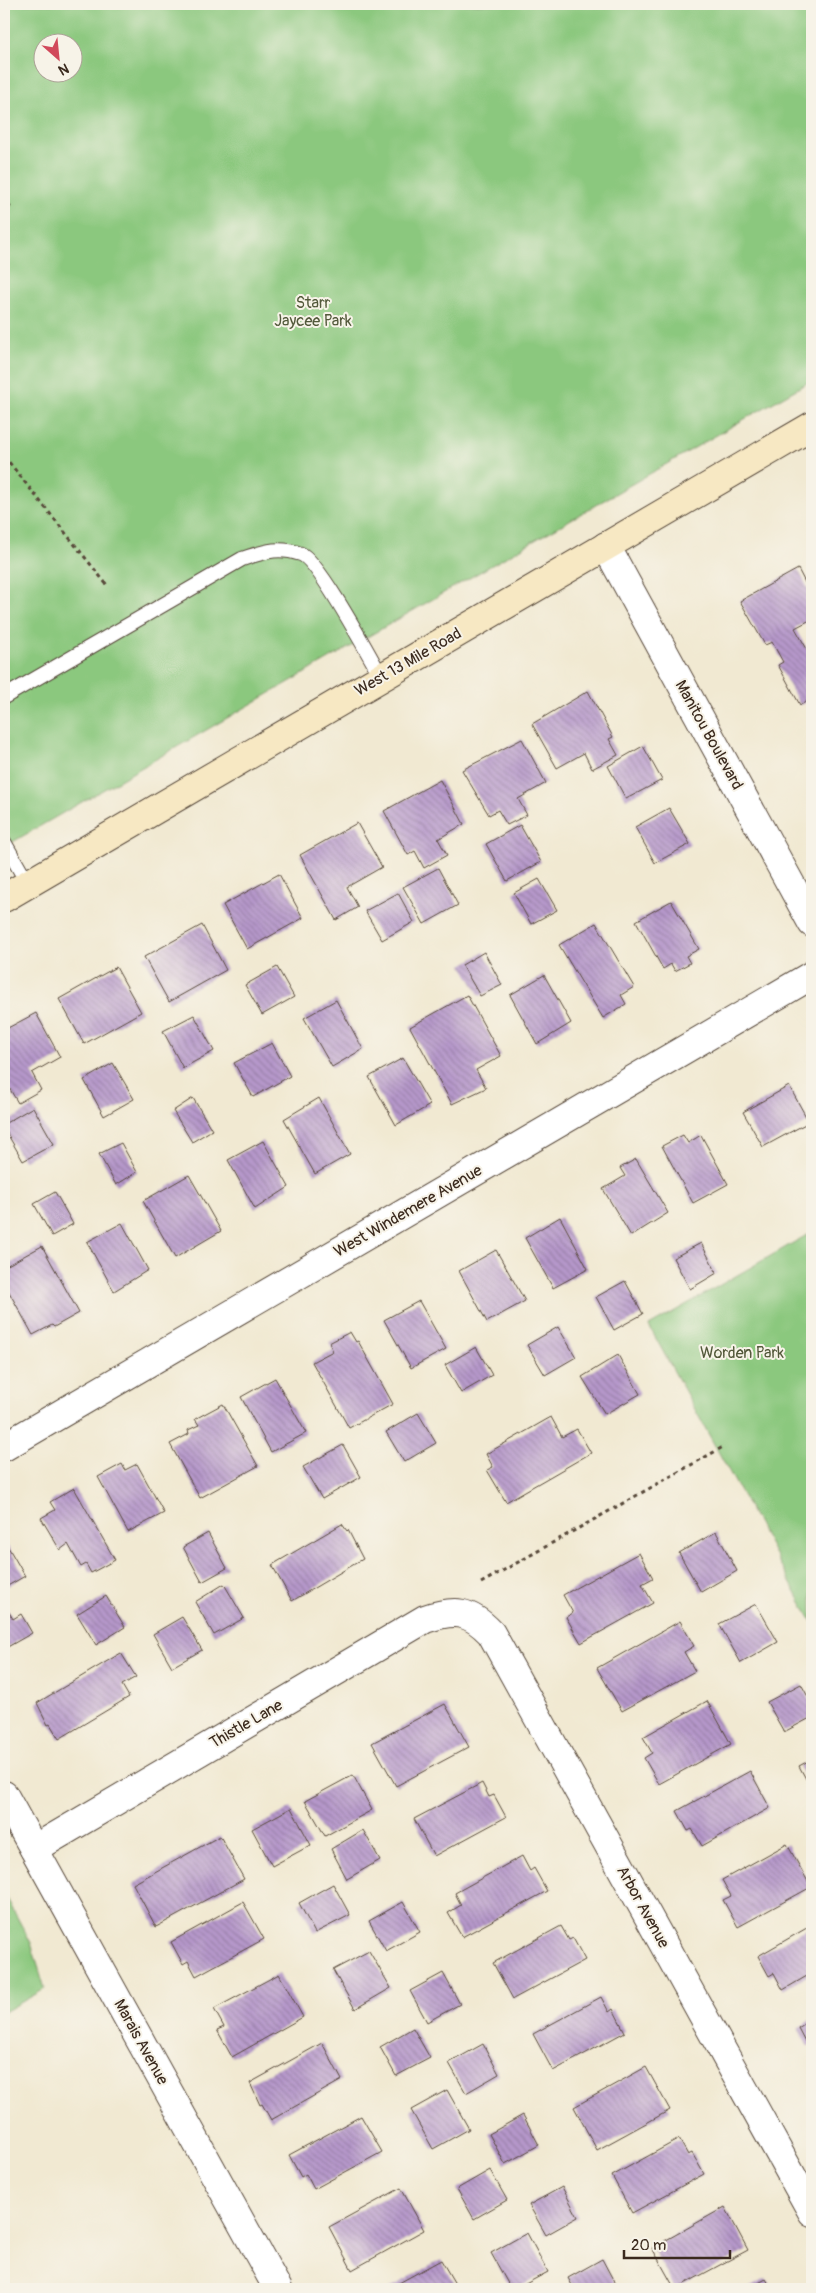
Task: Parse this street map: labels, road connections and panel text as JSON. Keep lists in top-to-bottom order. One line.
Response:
{"streets":{"main road":["West 13 Mile Road"],"street":["Manitou Boulevard","West Windemere Avenue","Thistle Lane","Arbor Avenue","Marais Avenue"]},"crossings":[["West 13 Mile Road","Manitou Boulevard"],["Thistle Lane","Arbor Avenue"],["Thistle Lane","Marais Avenue"]],"parks":["Starr Jaycee Park","Worden Park"],"scale_bar":"20 m","north":"bottom right"}
